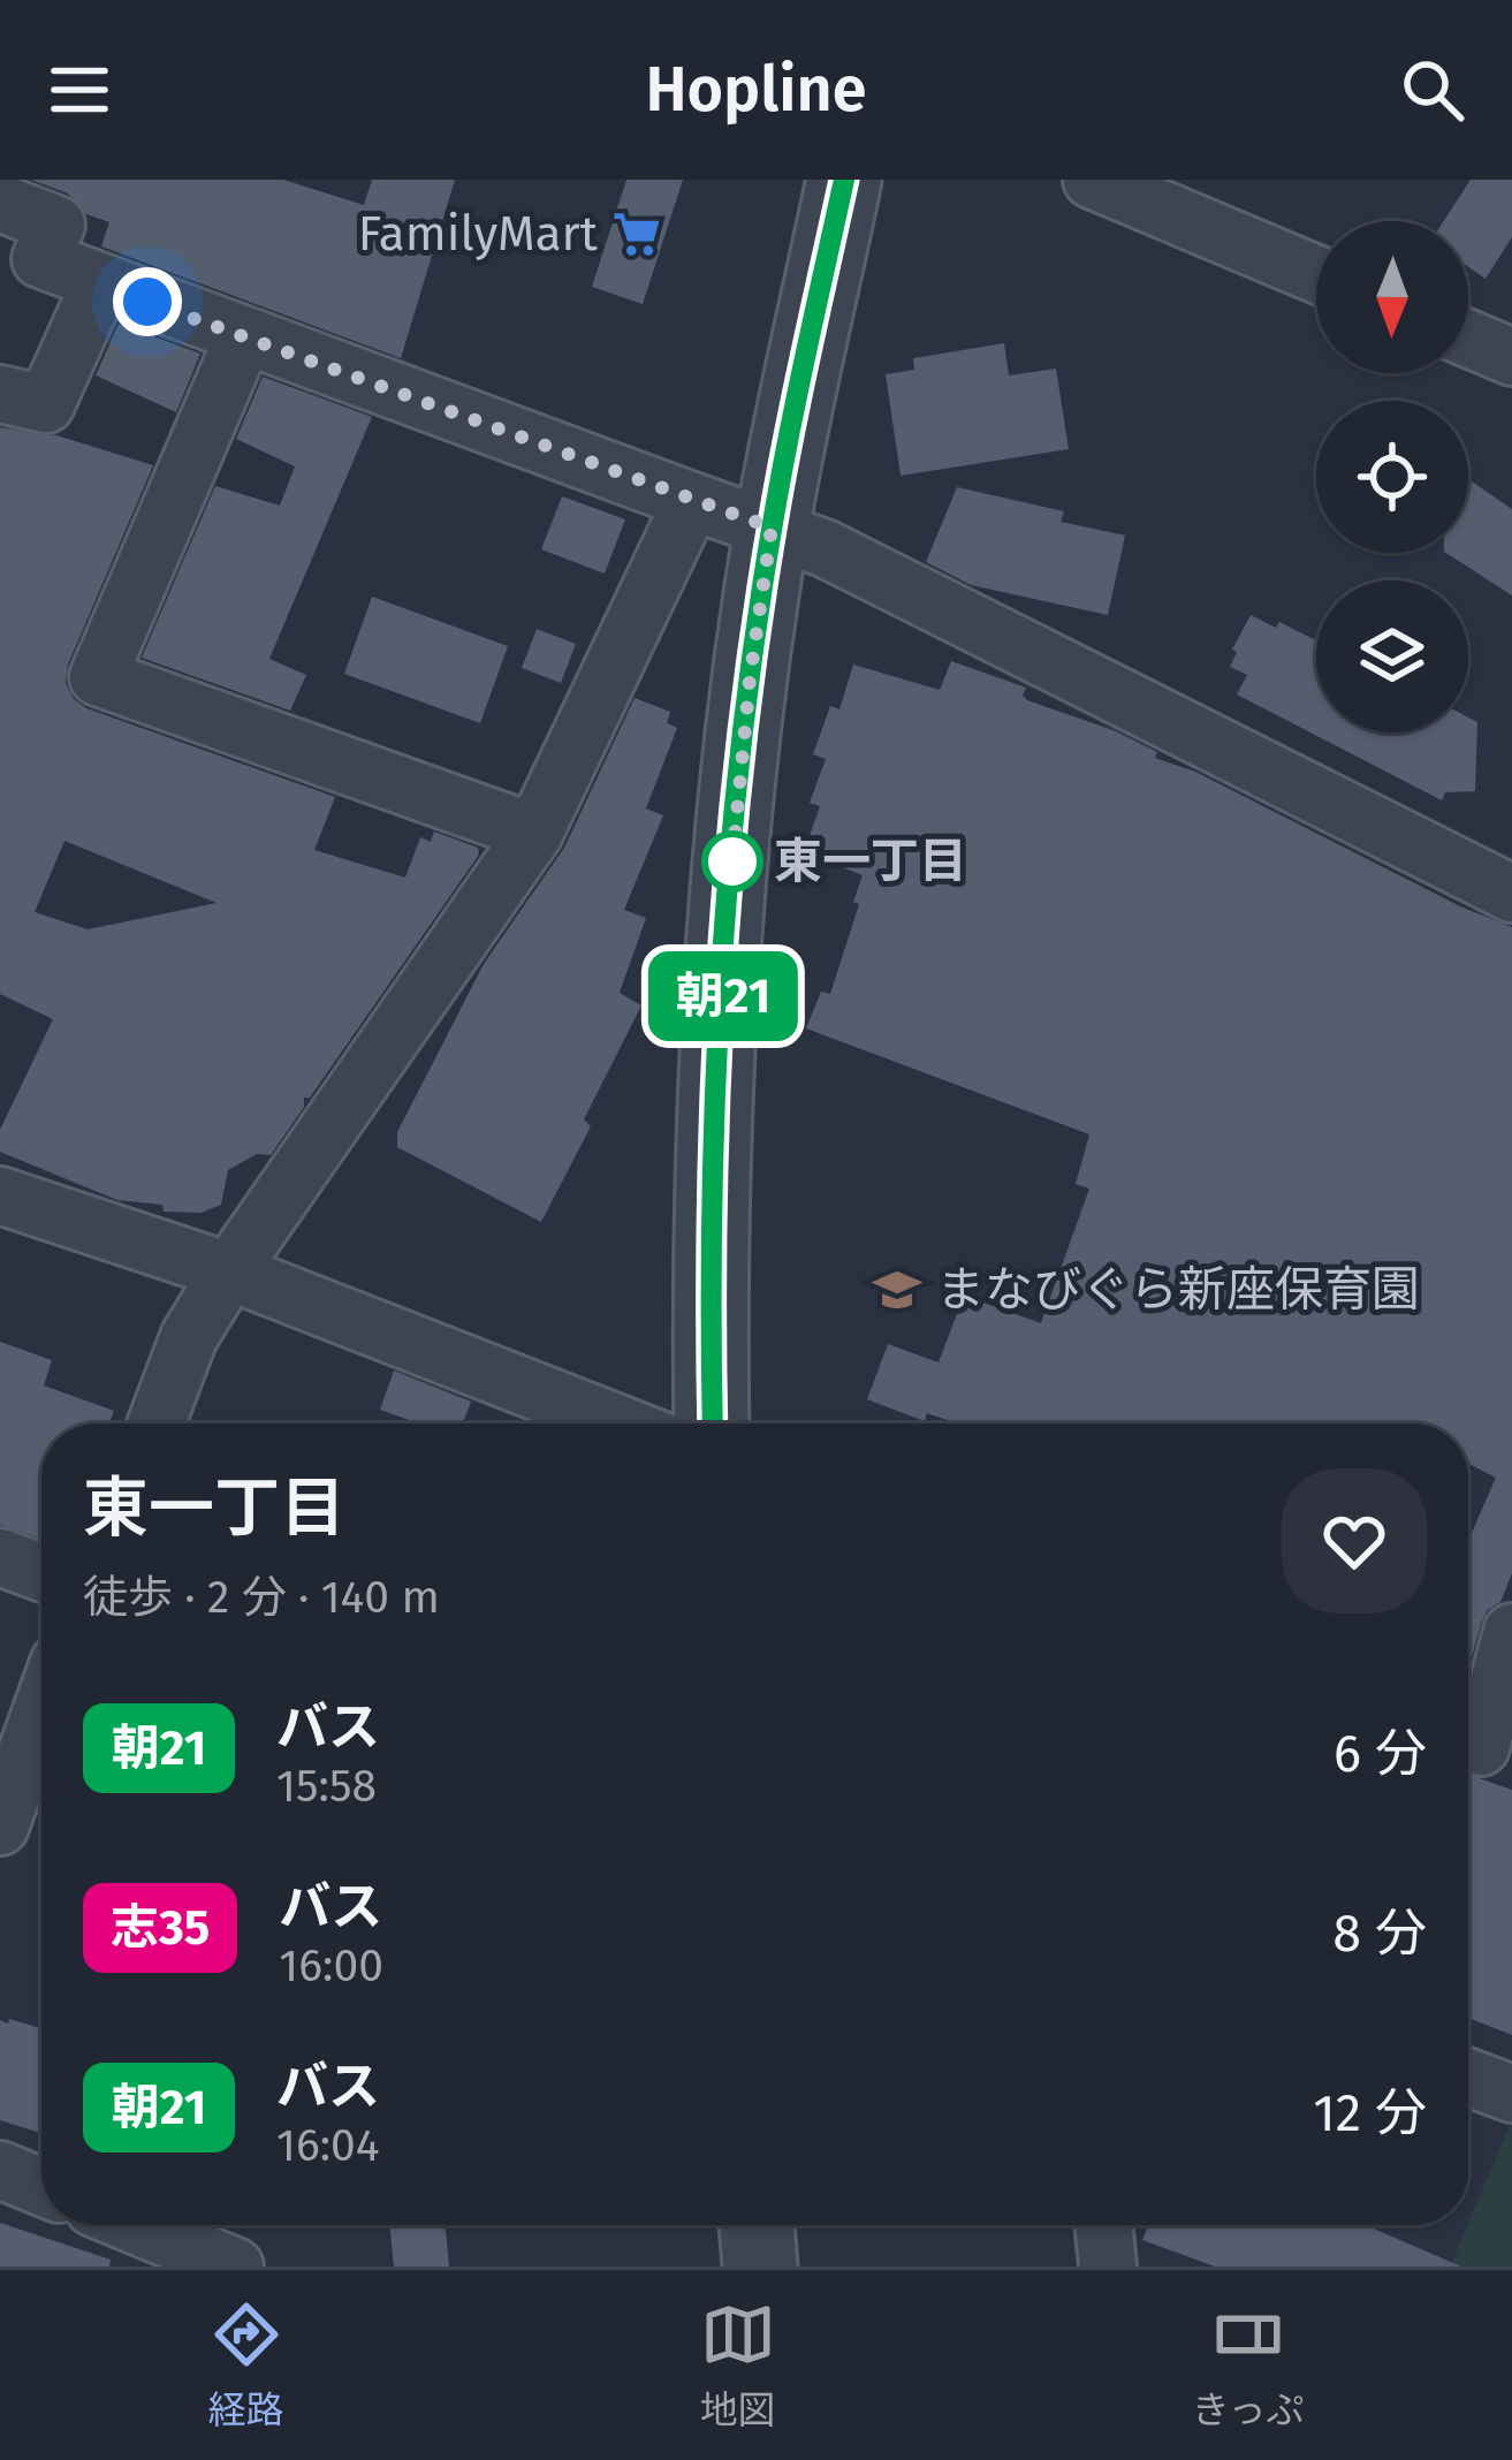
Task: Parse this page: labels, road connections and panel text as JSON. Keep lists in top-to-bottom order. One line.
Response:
{"places":{"supermarket":["FamilyMart"],"other":["東一丁目"],"school or university":["まなびぐら新座保育園"]},"lines":["bus line 朝21"],"north":"bottom","page":{"header":"Hopline","on_map":"朝21","heading":["東一丁目","徒歩 · 2 分 · 140 m"],"list":[{"mark":"朝21","name":"バス","note":"15:58","value":"6 分"},{"mark":"志35","name":"バス","note":"16:00","value":"8 分"},{"mark":"朝21","name":"バス","note":"16:04","value":"12 分"}],"tabs":["経路","地図","きっぷ"]}}
